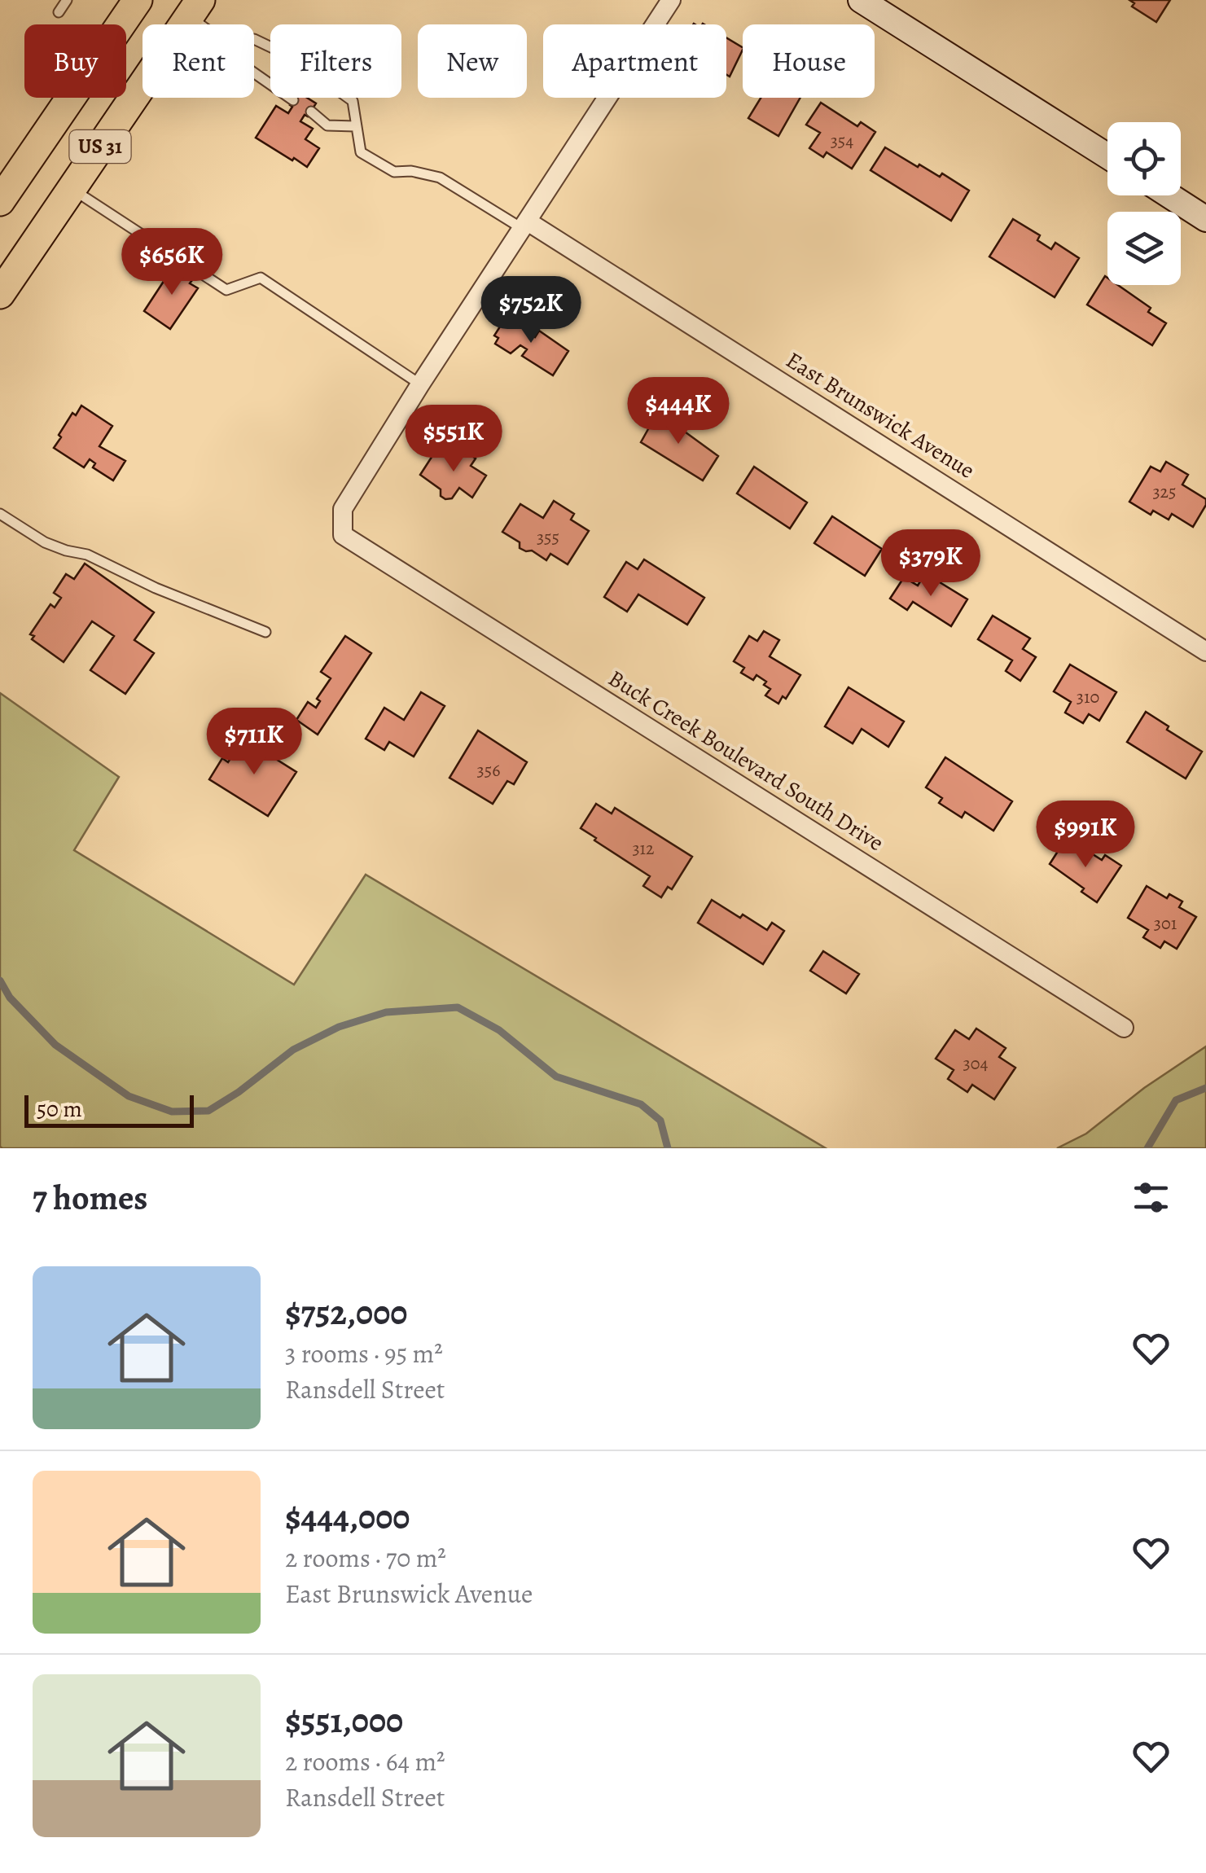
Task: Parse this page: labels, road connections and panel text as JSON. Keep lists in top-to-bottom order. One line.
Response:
{"streets":{"main road":["US 31"],"street":["East Brunswick Avenue","Buck Creek Boulevard South Drive"]},"house_numbers":["354","325","355","310","356","312","301","304"],"scale_bar":"50 m","page":{"chip":["Buy","Rent","Filters","New","Apartment","House"],"price":["$656K","$752K","$444K","$551K","$379K","$711K","$991K"],"scale":"50 m","heading":"7 homes","list":[{"name":"$752,000","note":"3 rooms · 95 m² · Ransdell Street"},{"name":"$444,000","note":"2 rooms · 70 m² · East Brunswick Avenue"},{"name":"$551,000","note":"2 rooms · 64 m² · Ransdell Street"}]}}
